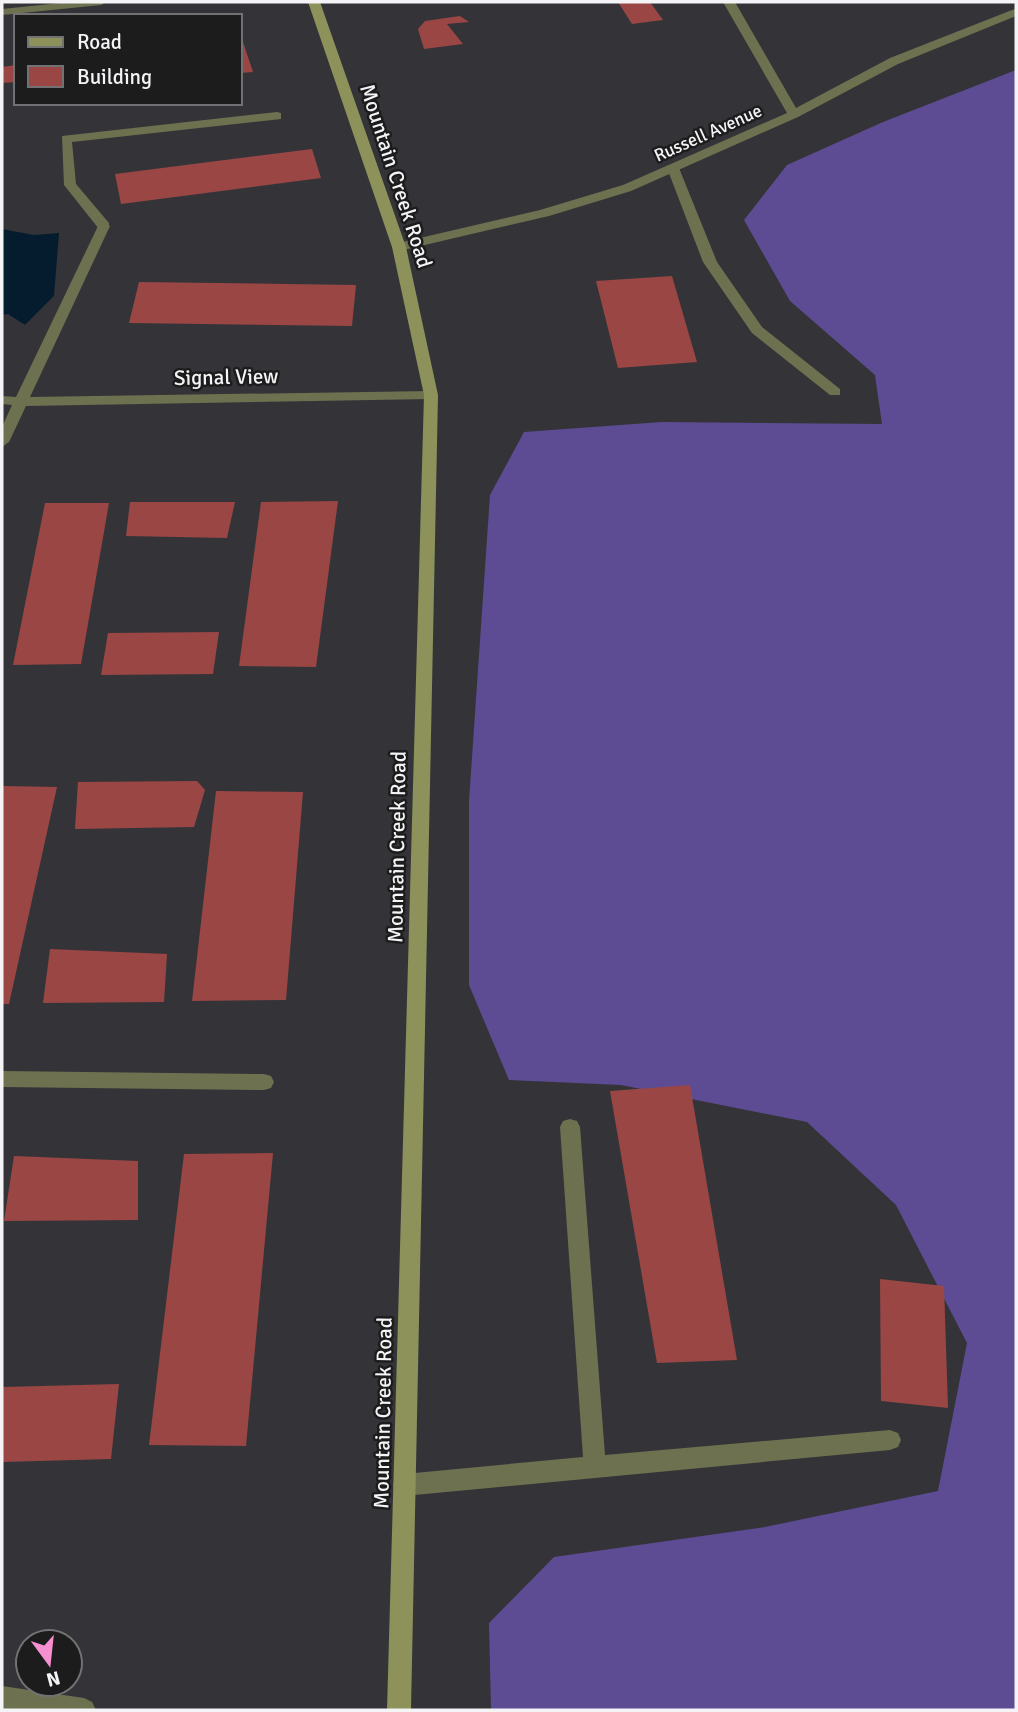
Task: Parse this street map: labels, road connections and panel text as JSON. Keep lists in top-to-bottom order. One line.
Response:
{"streets":{"main road":["Mountain Creek Road"],"street":["Russell Avenue","Signal View"]},"crossings":[["Russell Avenue","Mountain Creek Road"],["Mountain Creek Road","Signal View"]],"legend":["Road","Building"],"north":"bottom"}
